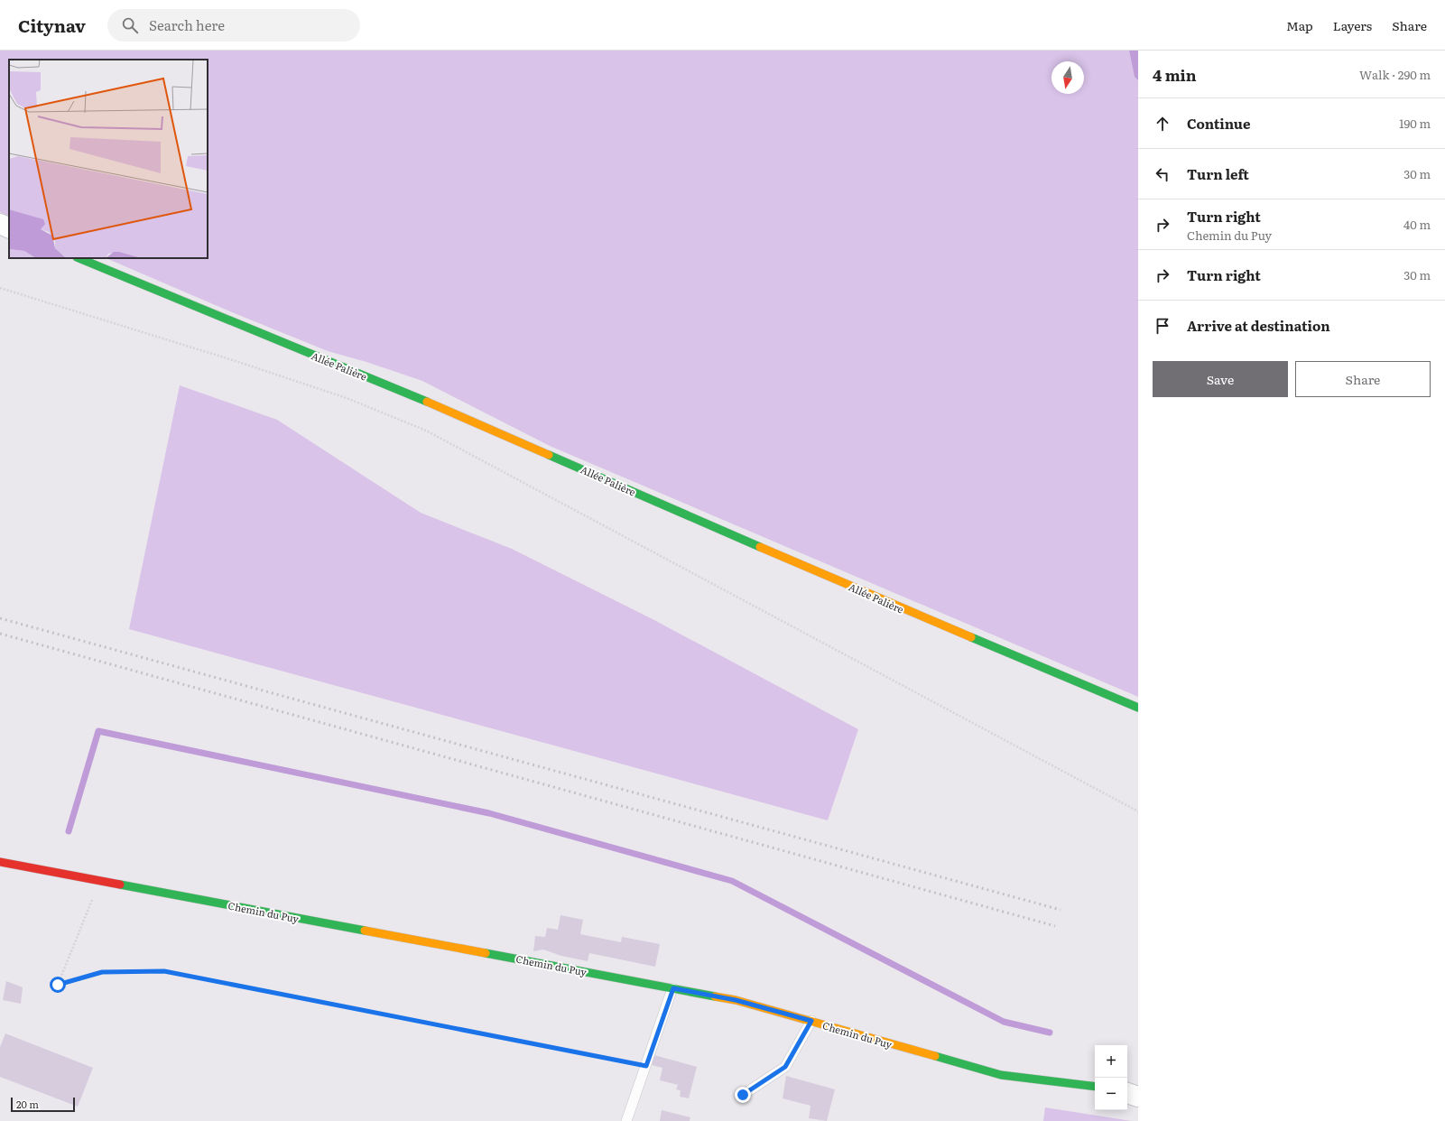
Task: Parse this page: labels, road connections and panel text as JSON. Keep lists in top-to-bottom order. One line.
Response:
{"streets":{"street":["Allée Palière","Chemin du Puy"]},"scale_bar":"20 m","north":"bottom","page":{"header":"Citynav","search":"Search here","nav":["Map","Layers","Share"],"heading":["4 min","Walk · 290 m"],"list":[["Continue","190 m"],["Turn left","30 m"],["Turn right","Chemin du Puy","40 m"],["Turn right","30 m"],"Arrive at destination"],"buttons":["Save","Share"],"map_buttons":["+","−"],"scale":"20 m"}}
